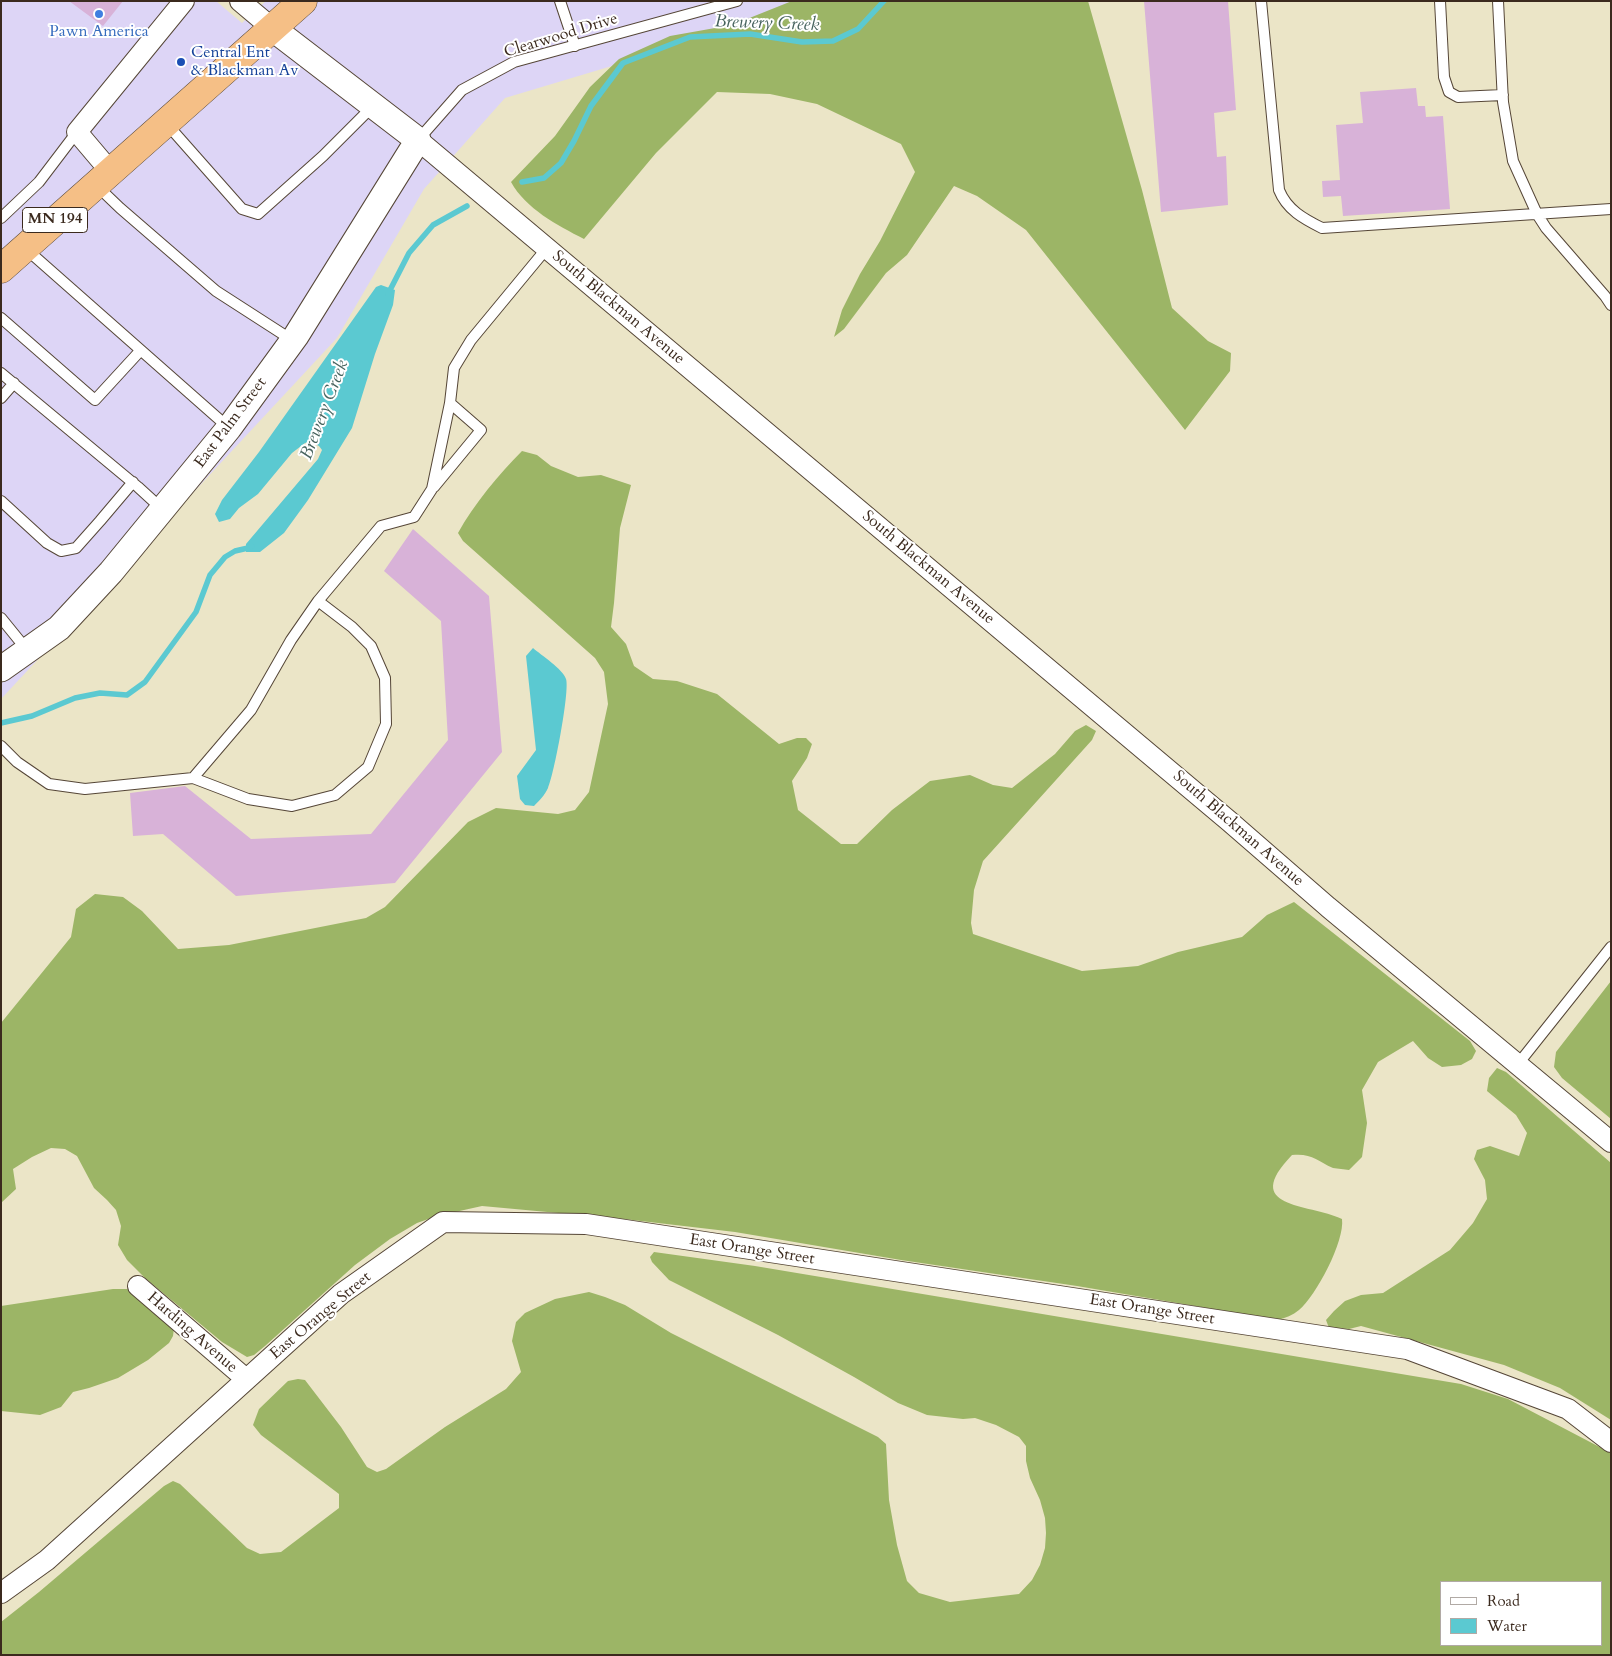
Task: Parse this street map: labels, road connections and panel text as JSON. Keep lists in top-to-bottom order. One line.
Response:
{"streets":{"highway":["MN 194"],"street":["South Blackman Avenue","East Palm Street","East Orange Street","Harding Avenue"],"lane":["Clearwood Drive"]},"crossings":[["Clearwood Drive","South Blackman Avenue"],["Clearwood Drive","East Palm Street"],["MN 194","South Blackman Avenue"],["South Blackman Avenue","East Palm Street"],["East Orange Street","Harding Avenue"]],"water":["Brewery Creek"],"places":["Pawn America","Central Ent & Blackman Av"],"legend":["Road","Water"]}
